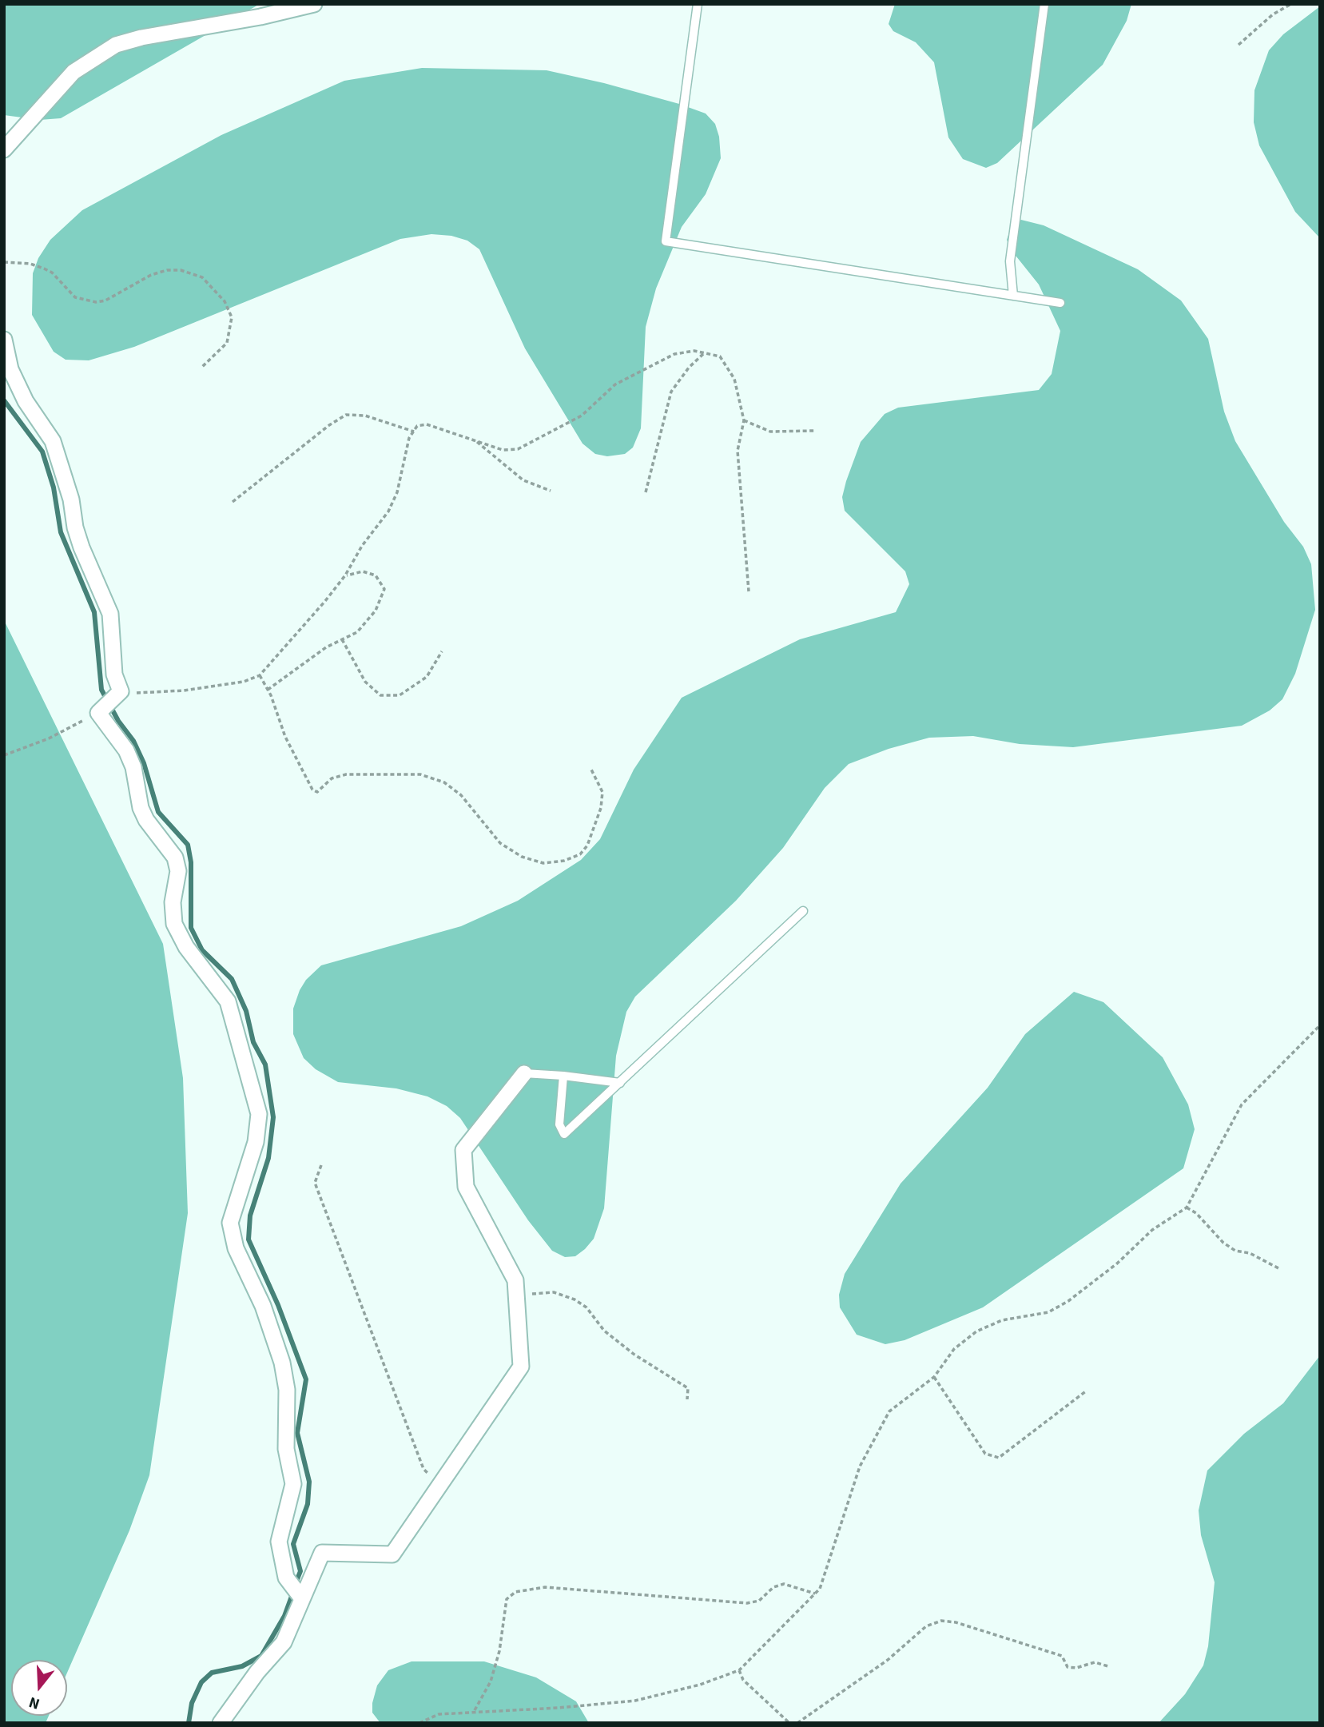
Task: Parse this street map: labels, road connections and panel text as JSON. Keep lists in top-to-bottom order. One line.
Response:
{"north":"bottom"}
